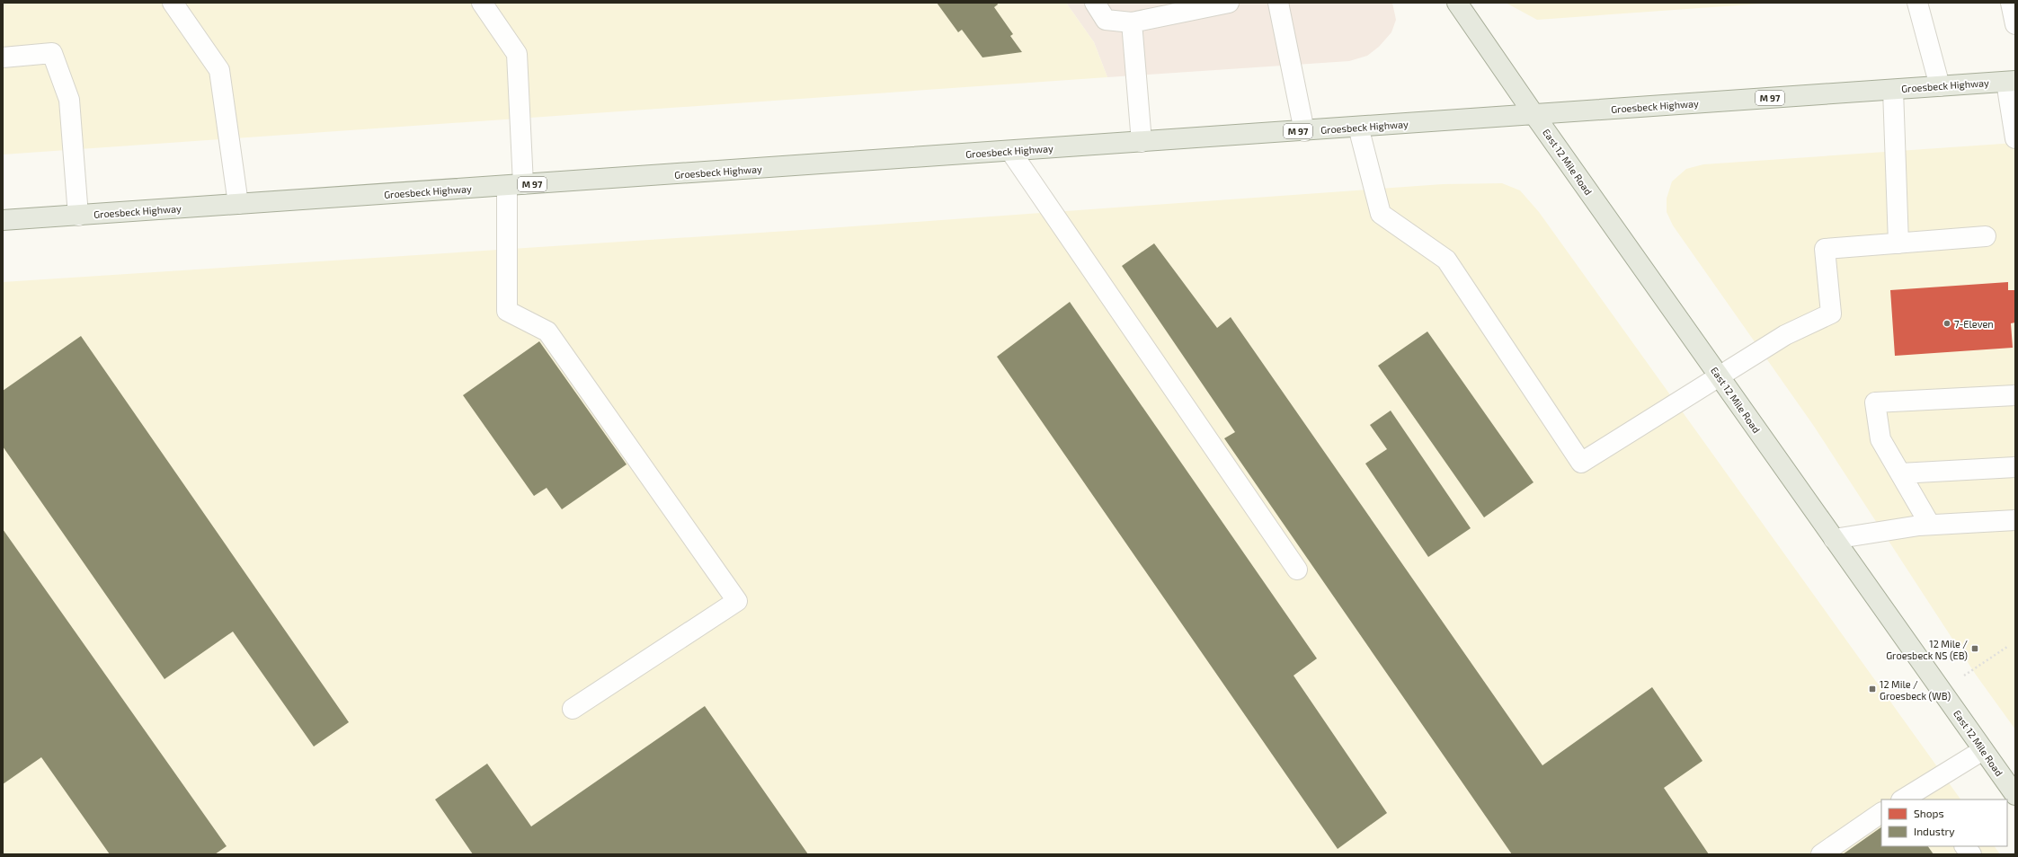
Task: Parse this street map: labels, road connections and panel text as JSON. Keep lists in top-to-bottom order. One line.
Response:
{"streets":{"main road":["Groesbeck Highway","M 97","East 12 Mile Road"]},"crossings":[["Groesbeck Highway","East 12 Mile Road"]],"places":{"other":["7-Eleven"],"transit":["12 Mile / Groesbeck NS (EB)","12 Mile / Groesbeck (WB)"]},"legend":["Shops","Industry"]}
